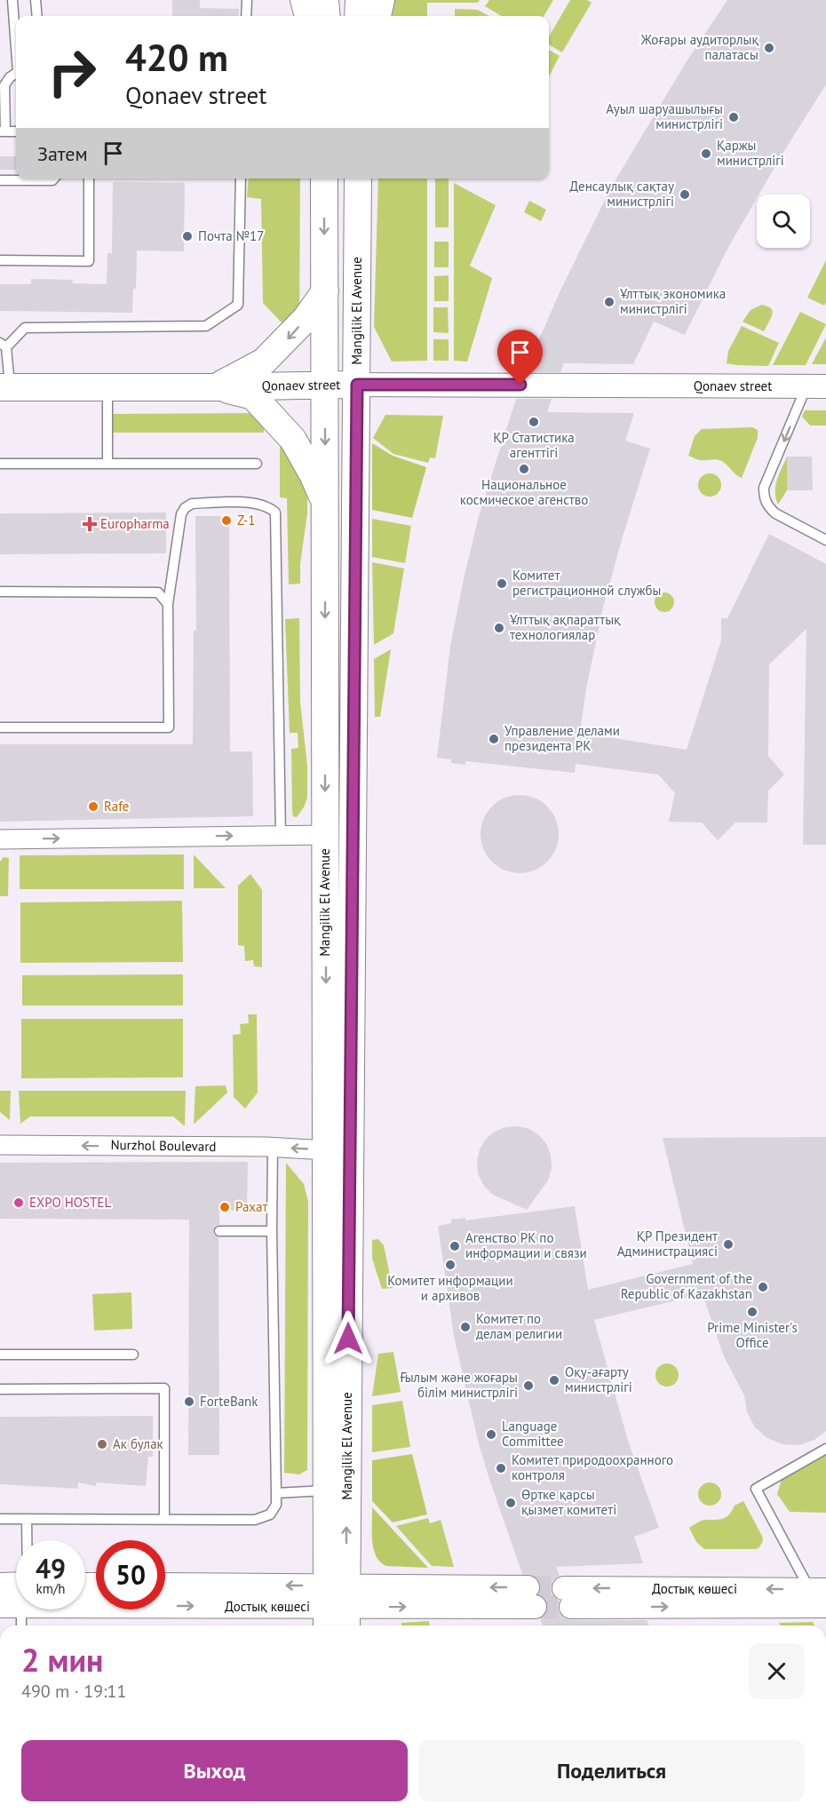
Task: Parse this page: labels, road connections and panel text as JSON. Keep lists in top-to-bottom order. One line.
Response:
{"streets":{"main road":["Mangilik El Avenue","Qonaev street"],"street":["Nurzhol Boulevard","Достық көшесі"]},"crossings":[["Mangilik El Avenue","Qonaev street"],["Mangilik El Avenue","Nurzhol Boulevard"],["Mangilik El Avenue","Достық көшесі"]],"one_way":["Nurzhol Boulevard"],"places":{"other":["Жоғары аудиторлық палатасы","Ауыл шаруашылығы министрлігі","Қаржы министрлігі","Денсаулық сақтау министрлігі","Почта №17","Ұлттық экономика министрлігі","ҚР Статистика агенттігі","Национальное космическое агенство","Z-1","Комитет регистрационной службы","Ұлттық ақпараттық технологиялар","Управление делами президента РК","Rafe","EXPO HOSTEL","Рахат","ҚР Президент Администрациясі","Агенство РК по информации и связи","Комитет информации и архивов","Government of the Republic of Kazakhstan","Prime Minister's Office","Комитет по делам религии","Оқу-ағарту министрлігі","Ғылым және жоғары білім министрлігі","ForteBank","Language Committee","Ак булак","Комитет природоохранного контроля","Өртке қарсы қызмет комитеті"],"health":["Europharma"]},"page":{"turn":["420 m","Qonaev street"],"then":"Затем","speed":"49 km/h","limit":"50","heading":["2 мин","490 m · 19:11"],"buttons":["Выход","Поделиться"]}}
